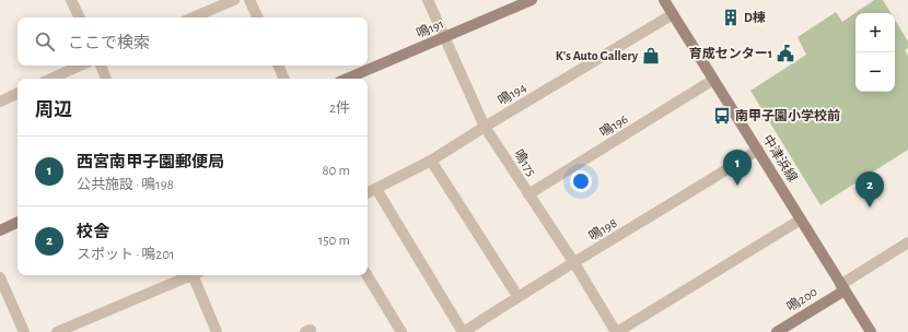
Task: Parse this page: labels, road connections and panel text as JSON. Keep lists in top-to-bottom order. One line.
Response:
{"streets":{"street":["鳴191","鳴194","鳴196","中津浜線","鳴175","鳴198","鳴200"]},"crossings":[["鳴191","鳴175"],["鳴194","中津浜線"],["鳴194","鳴175"],["鳴196","中津浜線"],["鳴196","鳴175"],["中津浜線","鳴198"],["中津浜線","鳴200"],["鳴175","鳴198"]],"places":{"building":["D棟"],"public building":["育成センター1"],"shop":["K's Auto Gallery"],"bus stop":["南甲子園小学校前"]},"page":{"map_buttons":["+","−"],"search":"ここで検索","heading":["周辺","2件"],"list":[{"mark":"1","name":"西宮南甲子園郵便局","note":"公共施設 · 鳴198","value":"80 m"},{"mark":"2","name":"校舎","note":"スポット · 鳴201","value":"150 m"}],"pins":["1","2"]}}
